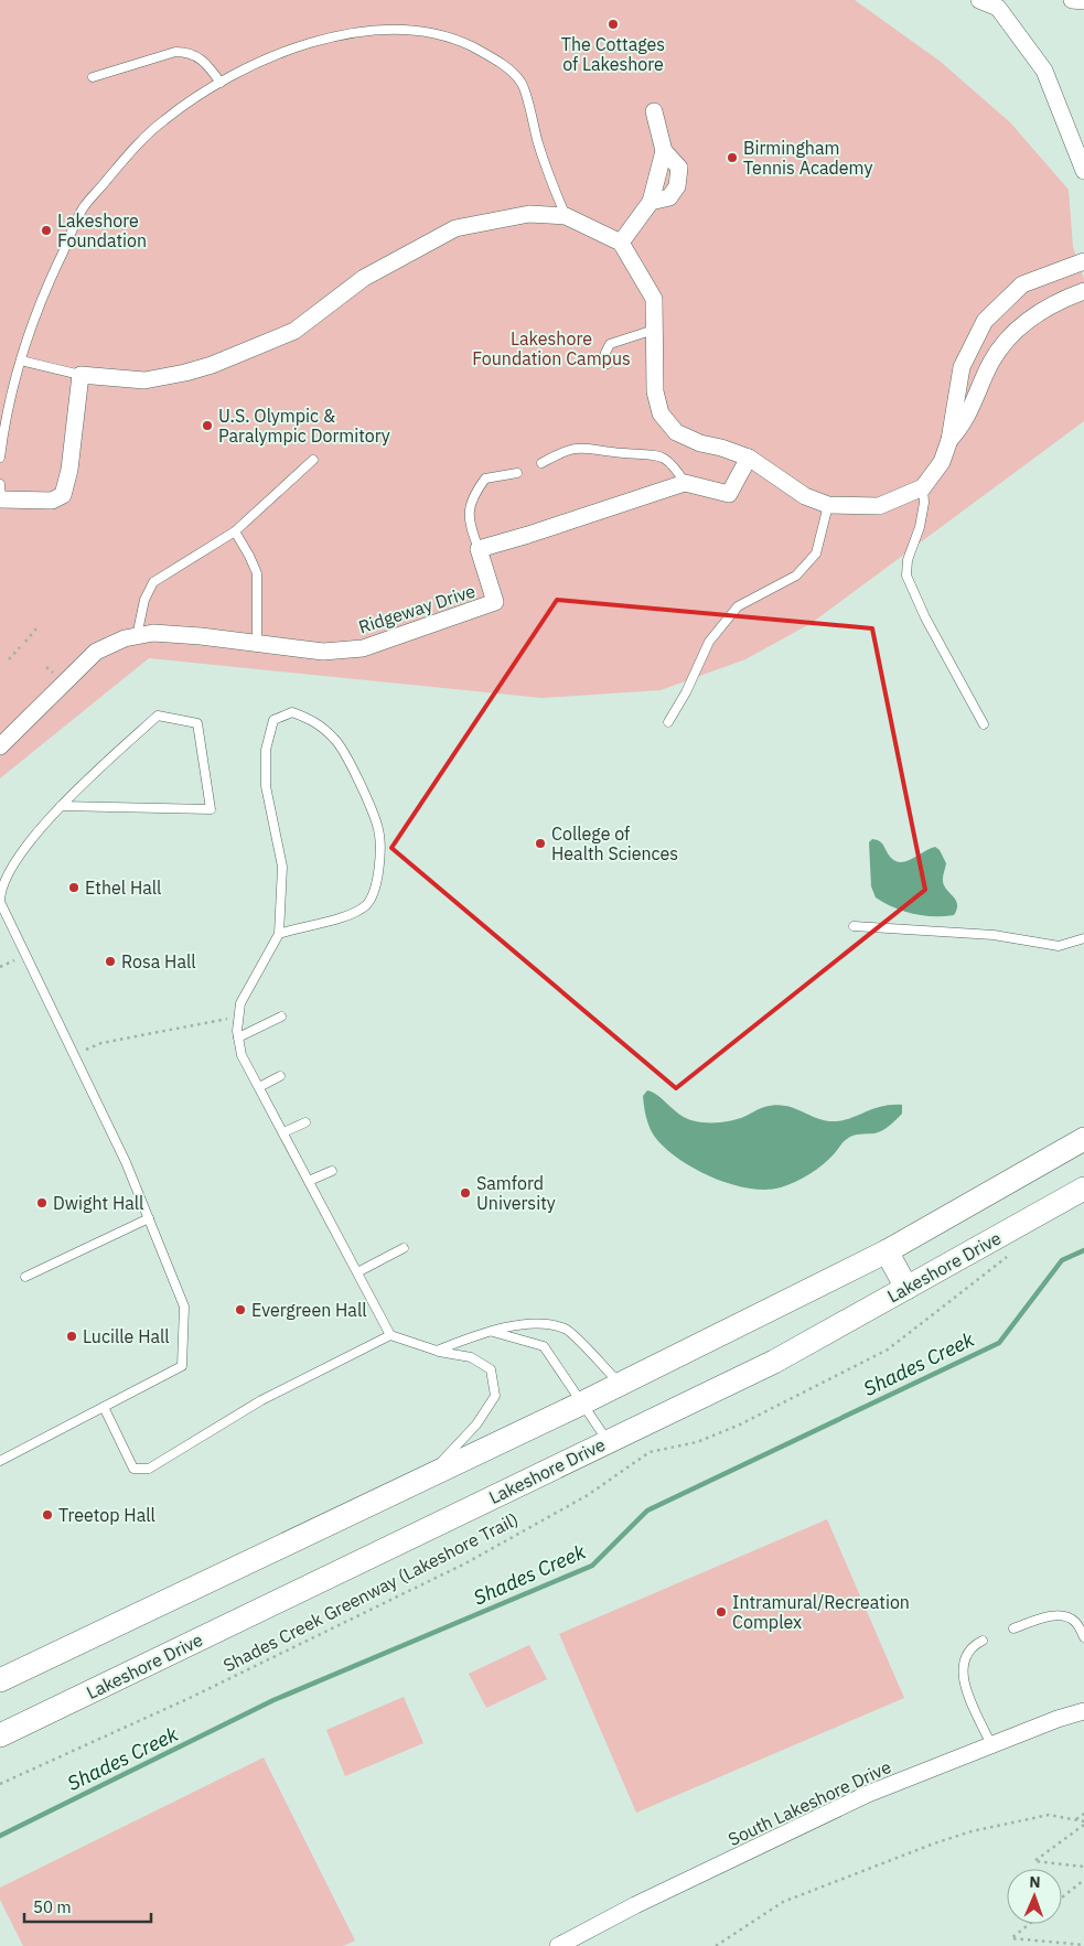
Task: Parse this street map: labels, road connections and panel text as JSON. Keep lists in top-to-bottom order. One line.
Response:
{"streets":{"main road":["Lakeshore Drive"],"street":["Ridgeway Drive","South Lakeshore Drive"],"path":["Shades Creek Greenway (Lakeshore Trail)"]},"water":["Shades Creek"],"parks":["Lakeshore Foundation Campus"],"places":["The Cottages of Lakeshore","Birmingham Tennis Academy","Lakeshore Foundation","U.S. Olympic & Paralympic Dormitory","College of Health Sciences","Ethel Hall","Rosa Hall","Samford University","Dwight Hall","Evergreen Hall","Lucille Hall","Treetop Hall","Intramural/Recreation Complex"],"scale_bar":"50 m","north":"top"}
